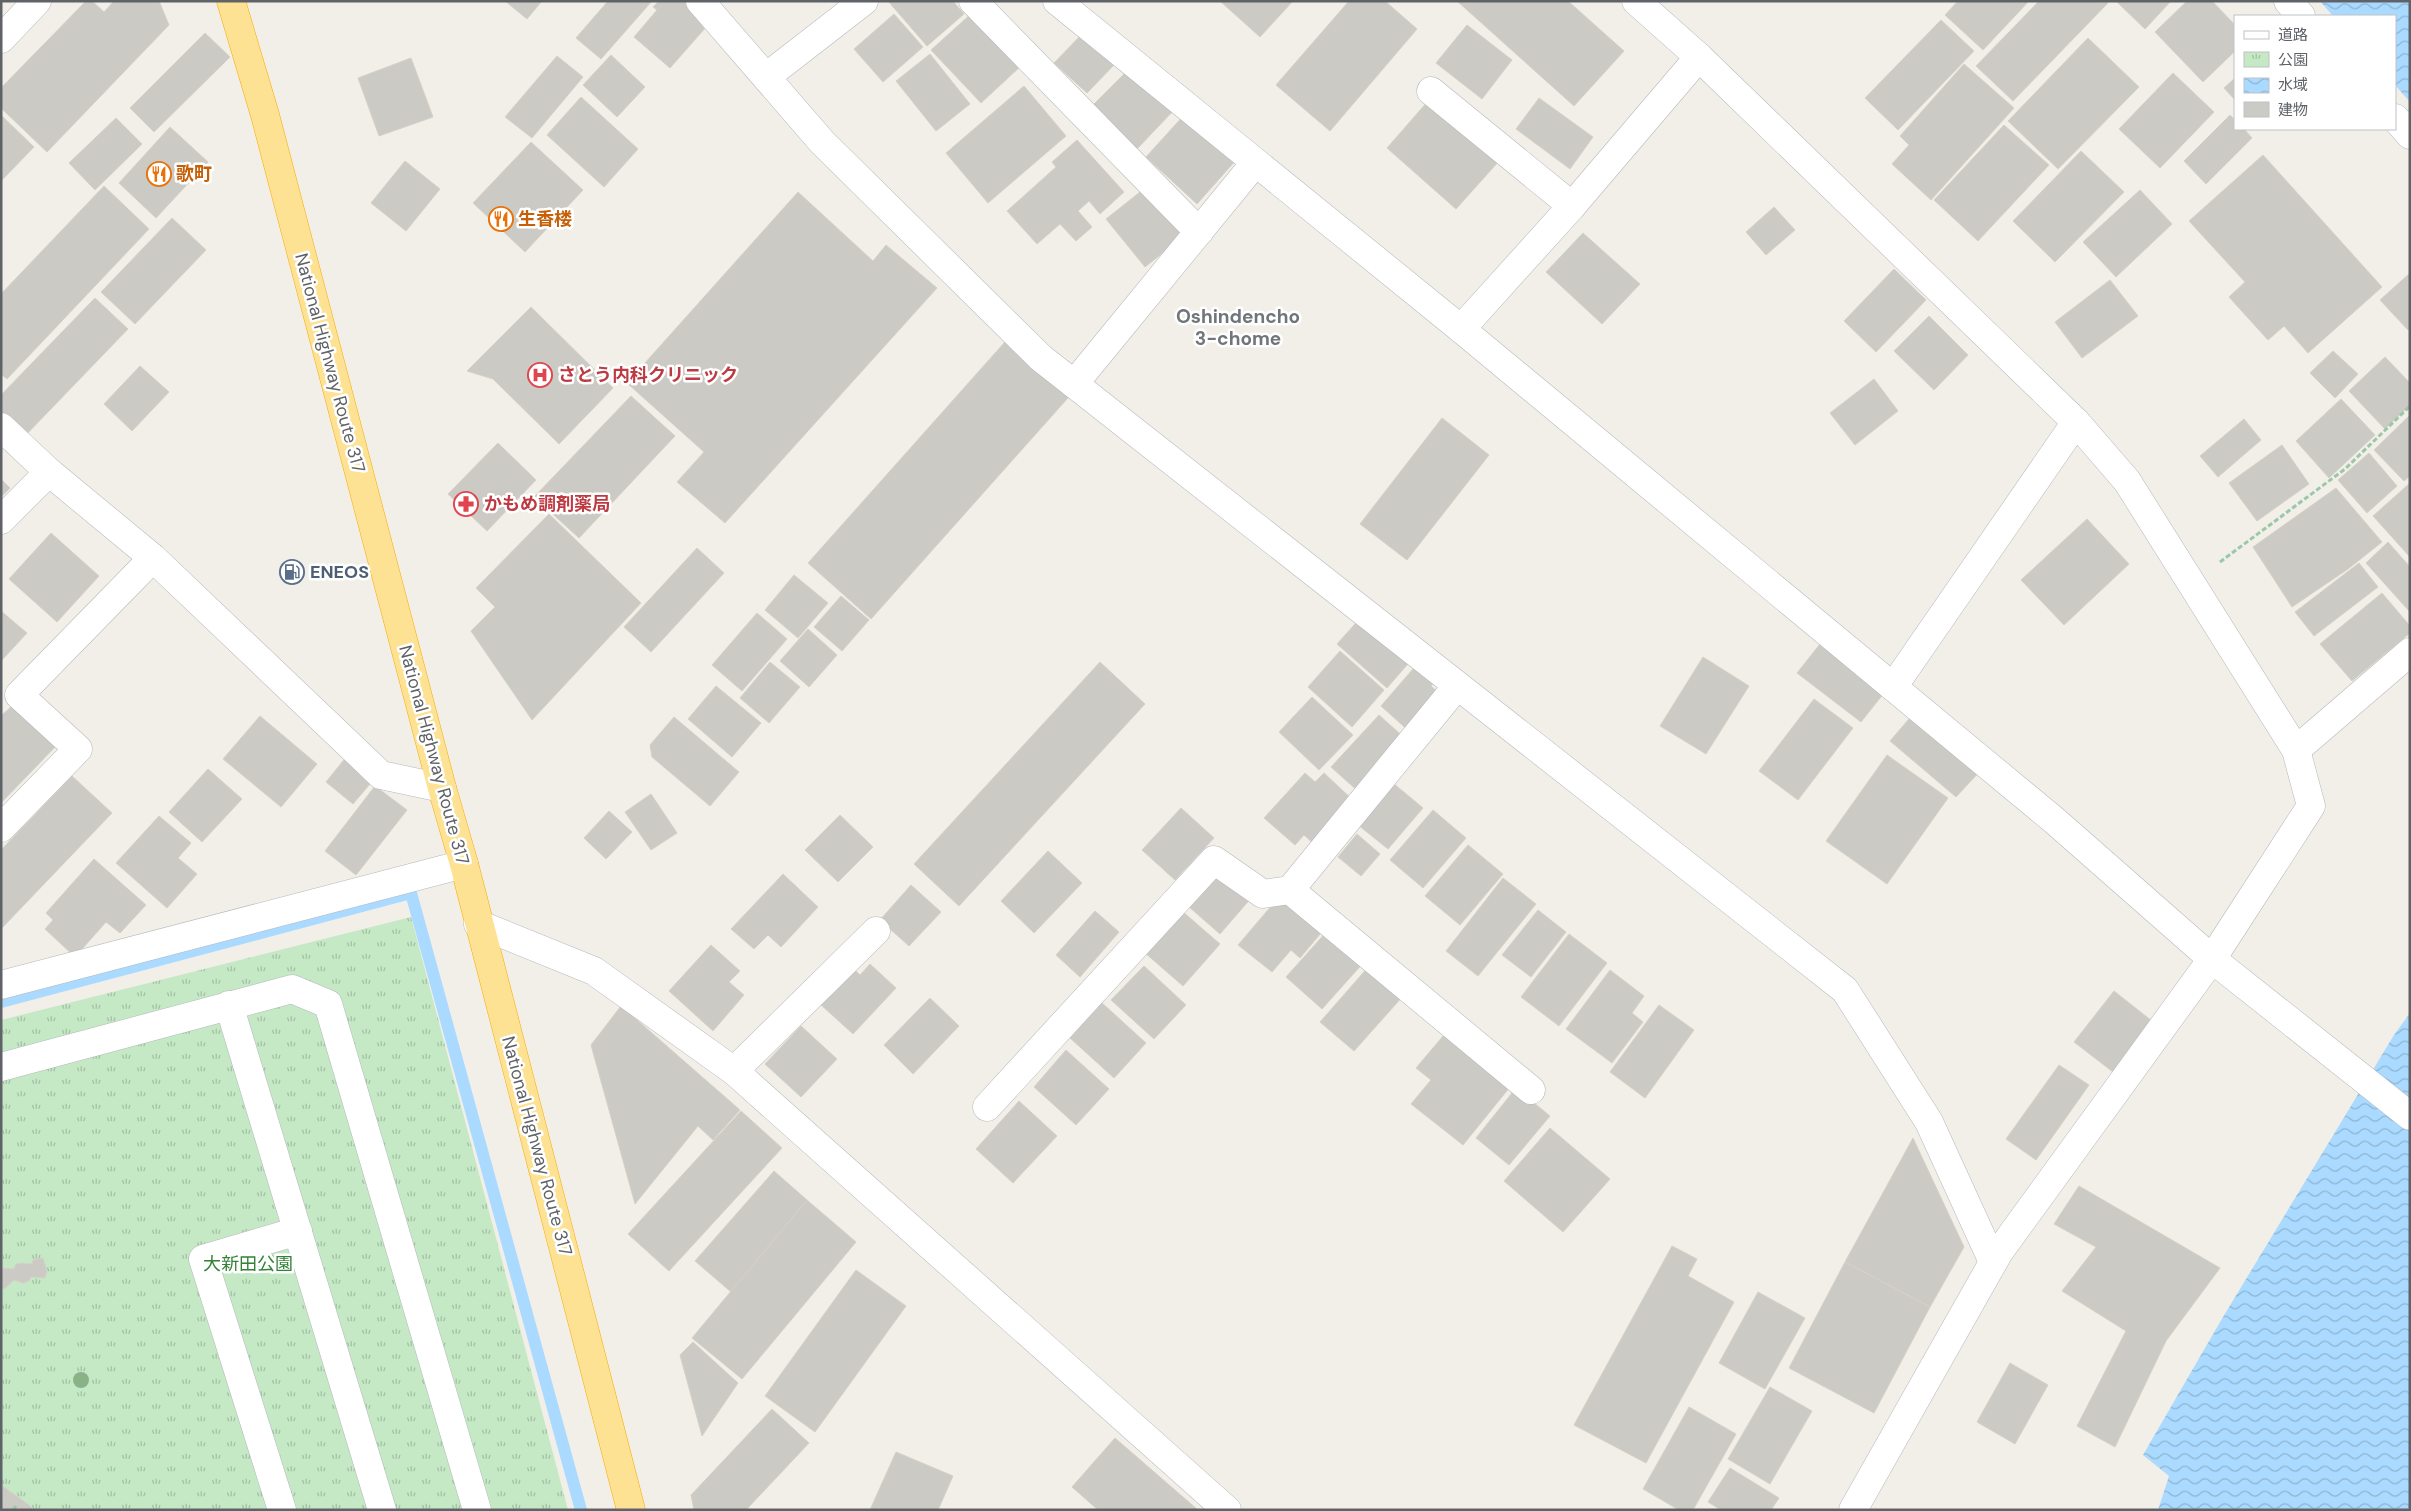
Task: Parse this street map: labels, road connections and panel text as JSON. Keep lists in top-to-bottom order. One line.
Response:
{"streets":{"highway":["National Highway Route 317"]},"districts":["Oshindencho 3-chome"],"parks":["大新田公園"],"places":{"restaurant":["歌町","生香楼"],"hospital":["さとう内科クリニック"],"pharmacy":["かもめ調剤薬局"],"fuel station":["ENEOS"]},"legend":["道路","公園","水域","建物"]}
